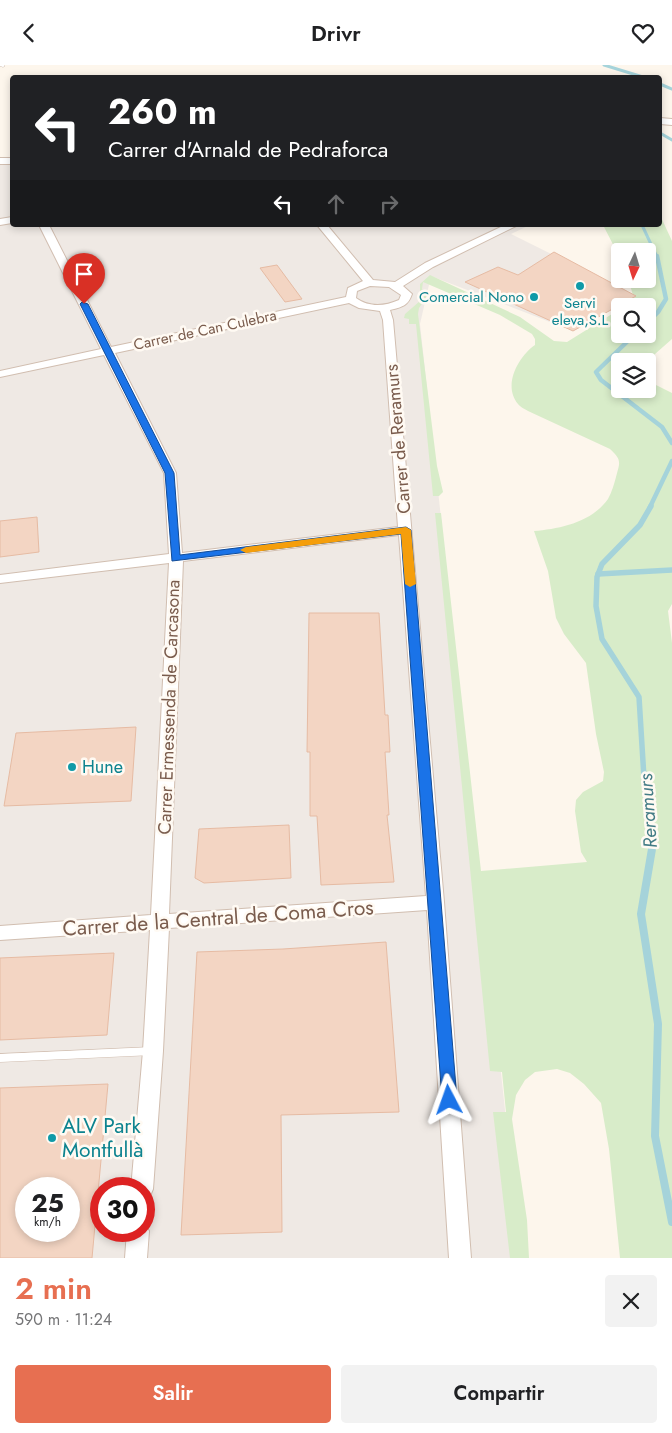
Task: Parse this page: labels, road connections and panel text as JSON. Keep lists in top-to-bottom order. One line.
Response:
{"streets":{"street":["Carrer de Can Culebra","Carrer de Reramurs","Carrer Ermessenda de Carcasona","Carrer de la Central de Coma Cros"]},"crossings":[["Carrer de Can Culebra","Carrer Ermessenda de Carcasona"],["Carrer de Reramurs","Carrer de la Central de Coma Cros"],["Carrer Ermessenda de Carcasona","Carrer de la Central de Coma Cros"]],"water":["Reramurs"],"places":["Servi eleva,S.L","Comercial Nono","Hune","ALV Park Montfullà"],"north":"bottom","page":{"header":"Drivr","turn":["260 m","Carrer d'Arnald de Pedraforca"],"speed":"25 km/h","limit":"30","heading":["2 min","590 m · 11:24"],"buttons":["Salir","Compartir"]}}
